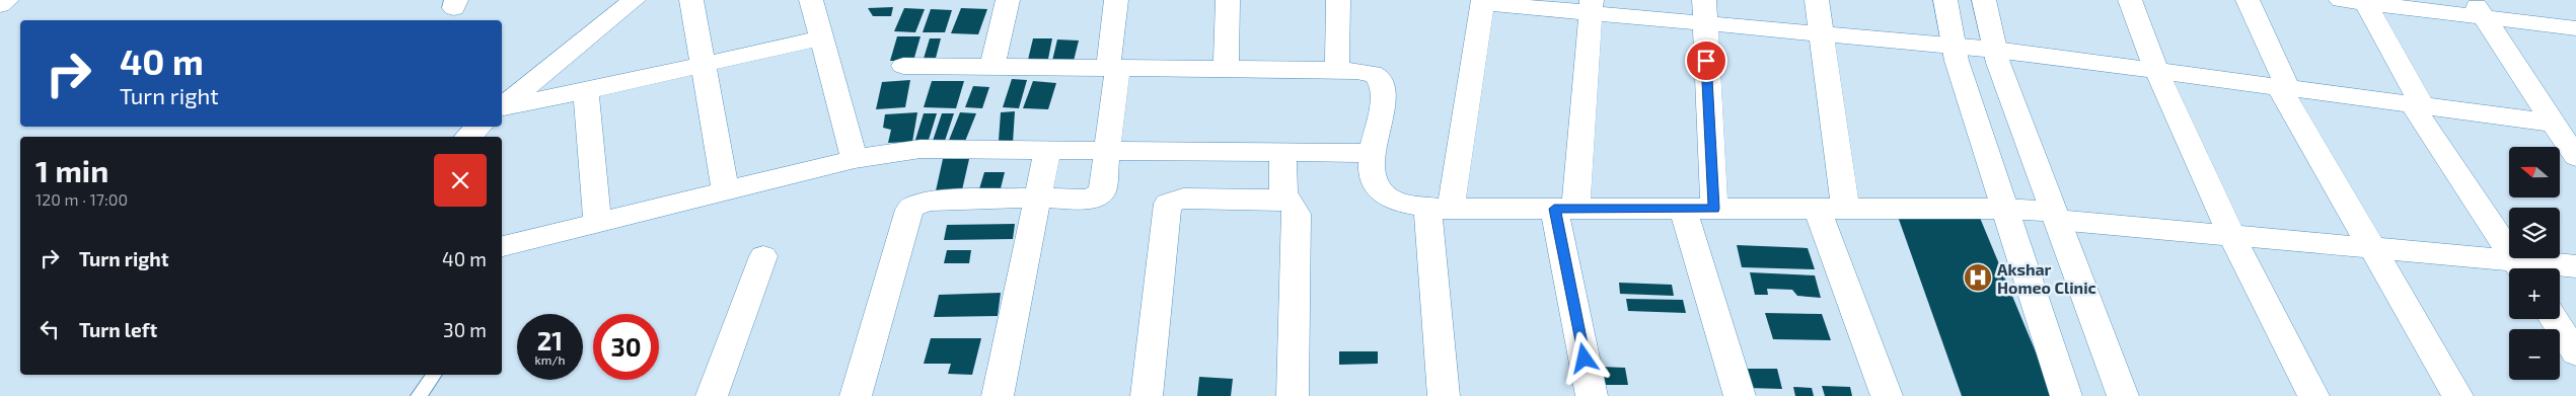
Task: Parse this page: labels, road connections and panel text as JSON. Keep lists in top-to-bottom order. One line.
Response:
{"places":{"hospital":["Akshar Homeo Clinic"]},"north":"left","page":{"turn":["40 m","Turn right"],"heading":["1 min","120 m · 17:00"],"map_buttons":["+","−"],"list":[{"name":"Turn right","value":"40 m"},{"name":"Turn left","value":"30 m"}],"speed":"21 km/h","limit":"30"}}
